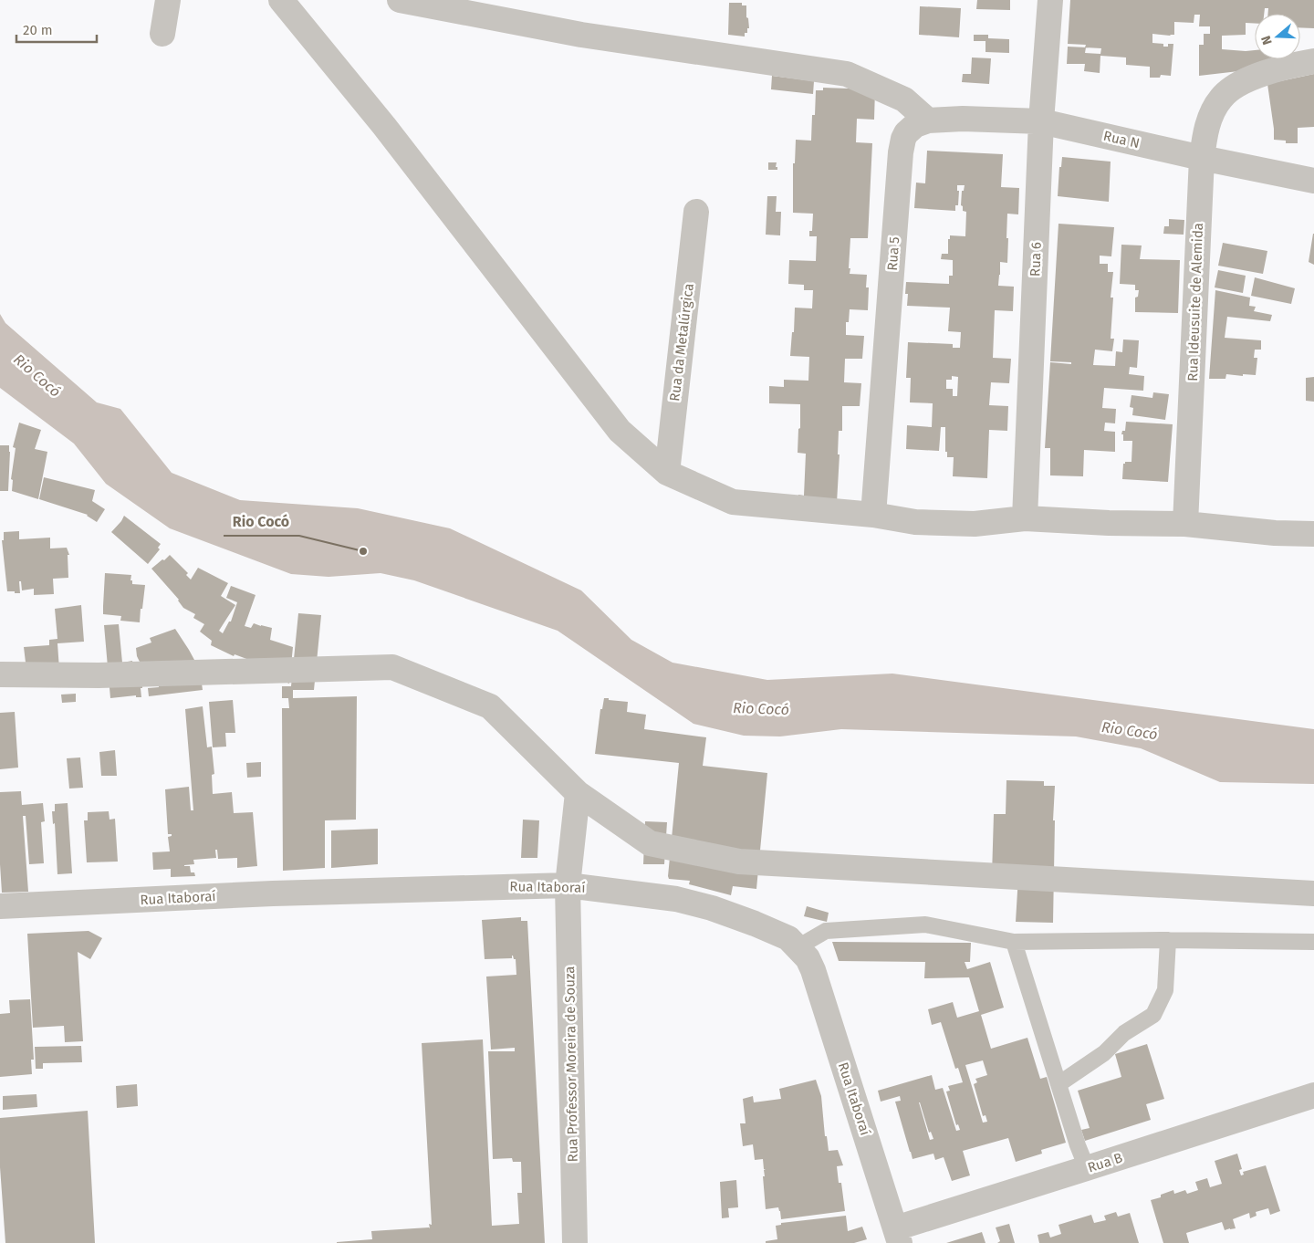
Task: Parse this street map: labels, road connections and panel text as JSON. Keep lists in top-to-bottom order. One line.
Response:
{"streets":{"street":["Rua N","Rua 5","Rua 6","Rua Ideusuite de Alemida","Rua da Metalúrgica","Rua Itaboraí","Rua Professor Moreira de Souza","Rua B"]},"crossings":[["Rua N","Rua 5"],["Rua N","Rua 6"],["Rua N","Rua Ideusuite de Alemida"],["Rua 5","Rua 6"],["Rua Itaboraí","Rua Professor Moreira de Souza"],["Rua Itaboraí","Rua B"]],"water":["Rio Cocó"],"places":["Rio Cocó"],"scale_bar":"20 m","north":"left"}
